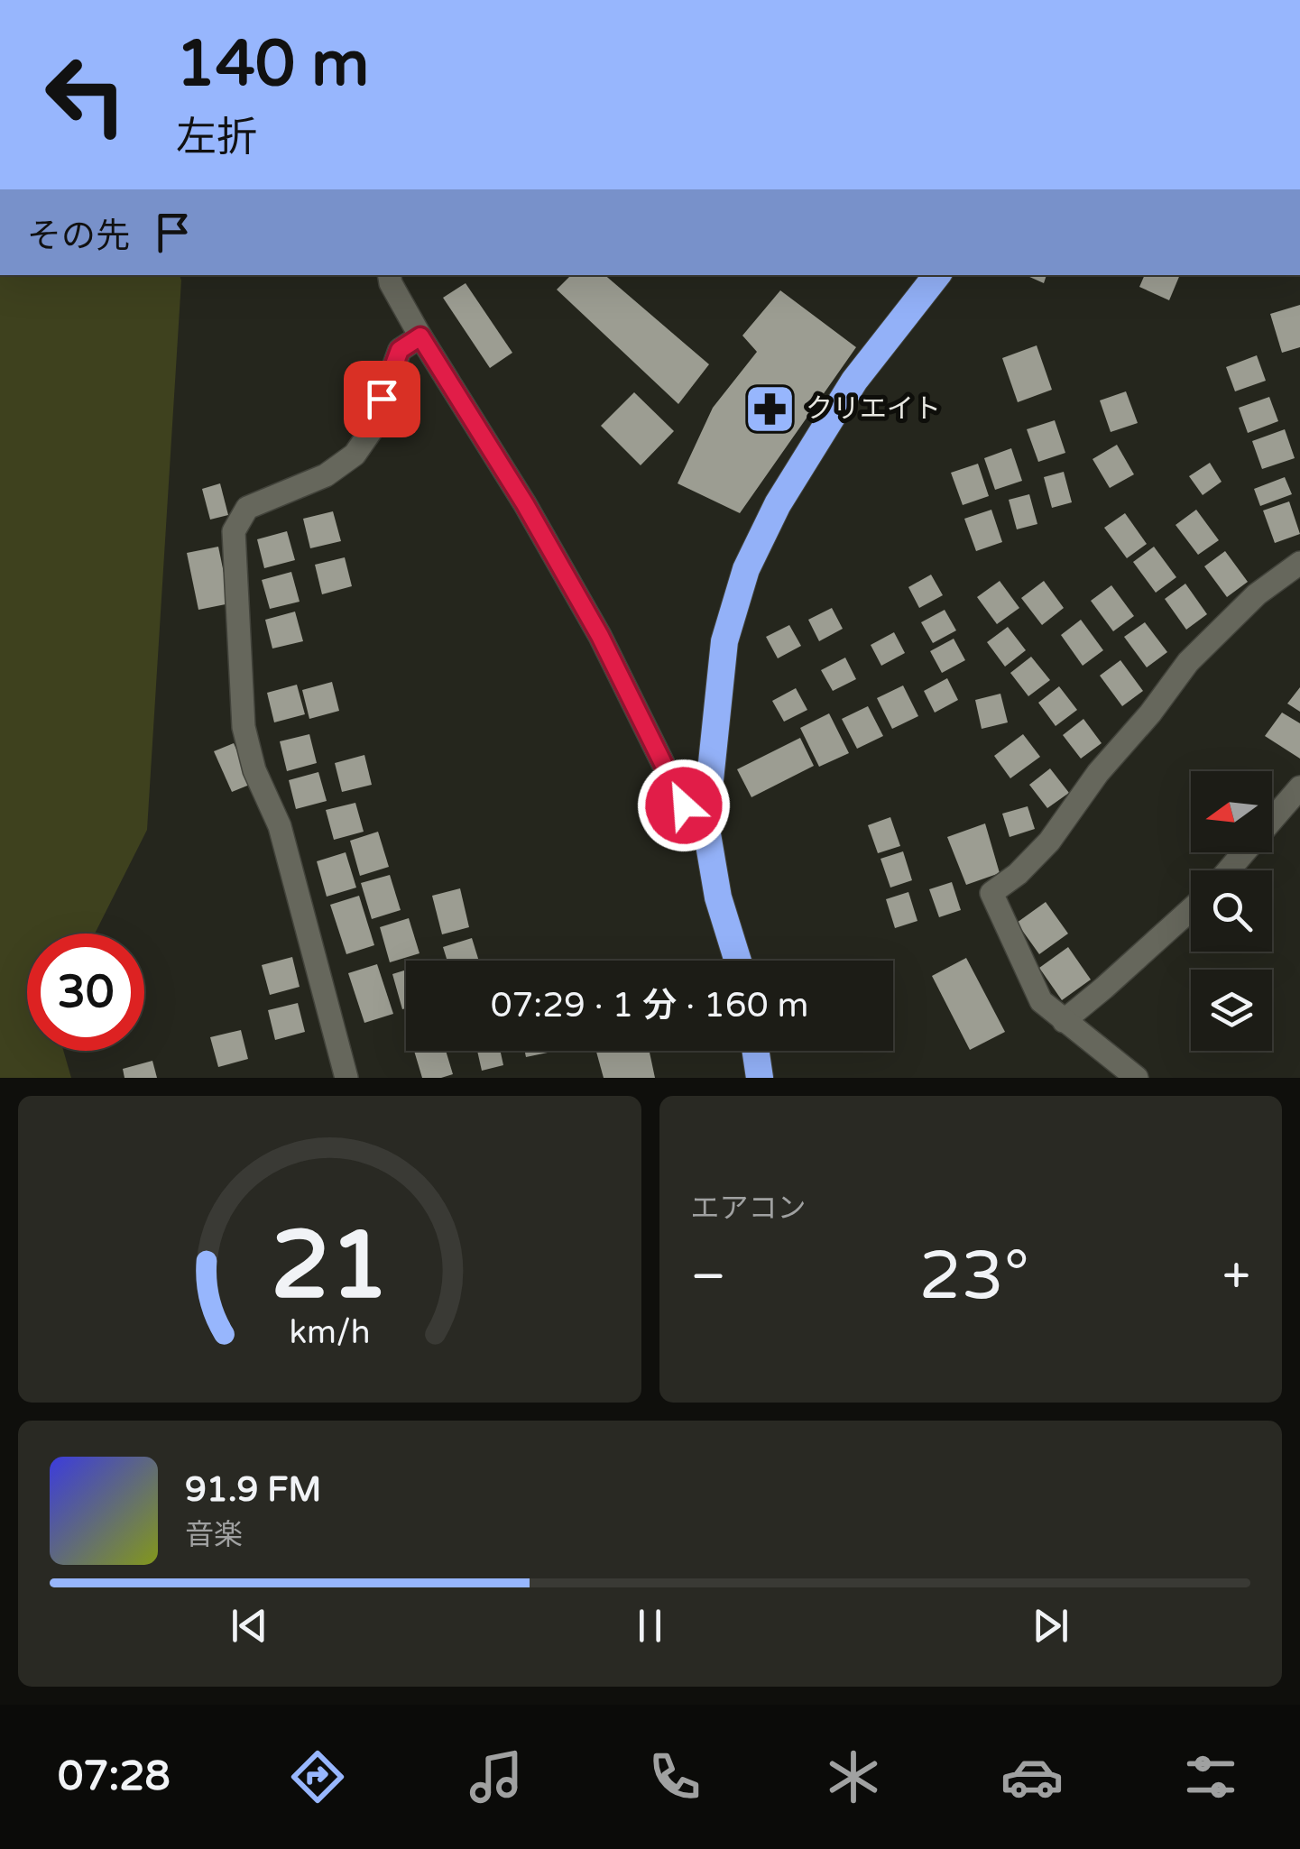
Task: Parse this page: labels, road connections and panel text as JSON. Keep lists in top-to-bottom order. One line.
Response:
{"places":{"pharmacy":["クリエイト"]},"north":"left","page":{"turn":["140 m","左折"],"then":"その先","limit":"30","trip":"07:29 · 1 分 · 160 m","tile":"エアコン","heat":["−","23°","+"],"song":["91.9 FM","音楽"],"tabs":"07:28","gauge":["21","km/h"]}}
